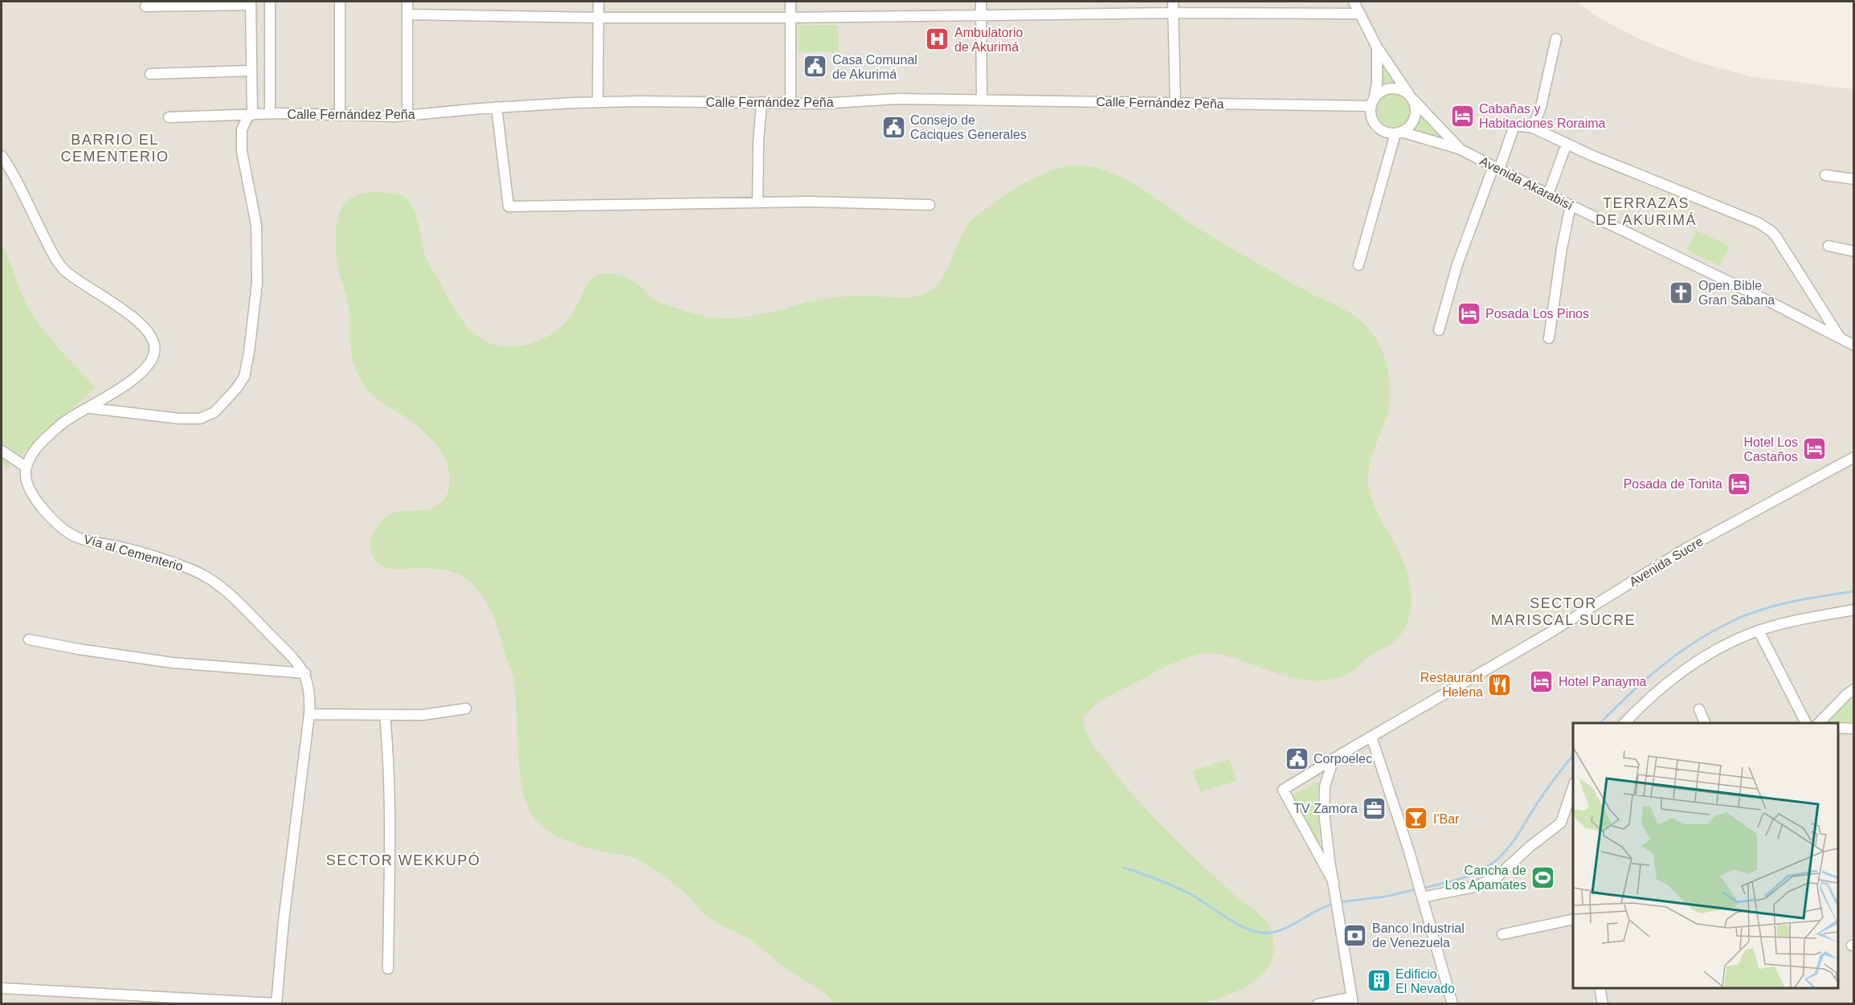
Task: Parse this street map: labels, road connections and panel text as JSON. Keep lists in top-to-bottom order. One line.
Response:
{"streets":{"street":["Calle Fernández Peña","Avenida Akarabisí","Vía al Cementerio","Avenida Sucre"]},"crossings":[["Calle Fernández Peña","Avenida Akarabisí"]],"districts":["BARRIO EL CEMENTERIO","TERRAZAS DE AKURIMÁ","SECTOR MARISCAL SUCRE","SECTOR WEKKUPÓ"],"places":{"hospital":["Ambulatorio de Akurimá"],"public building":["Casa Comunal de Akurimá","Consejo de Caciques Generales","Corpoelec"],"hotel":["Cabañas y Habitaciones Roraima","Posada Los Pinos","Hotel Los Castaños","Posada de Tonita","Hotel Panayma"],"church":["Open Bible Gran Sabana"],"restaurant":["Restaurant Helena"],"office":["TV Zamora"],"bar":["I'Bar"],"sports":["Cancha de Los Apamates"],"bank":["Banco Industrial de Venezuela"],"building":["Edificio El Nevado"]}}
